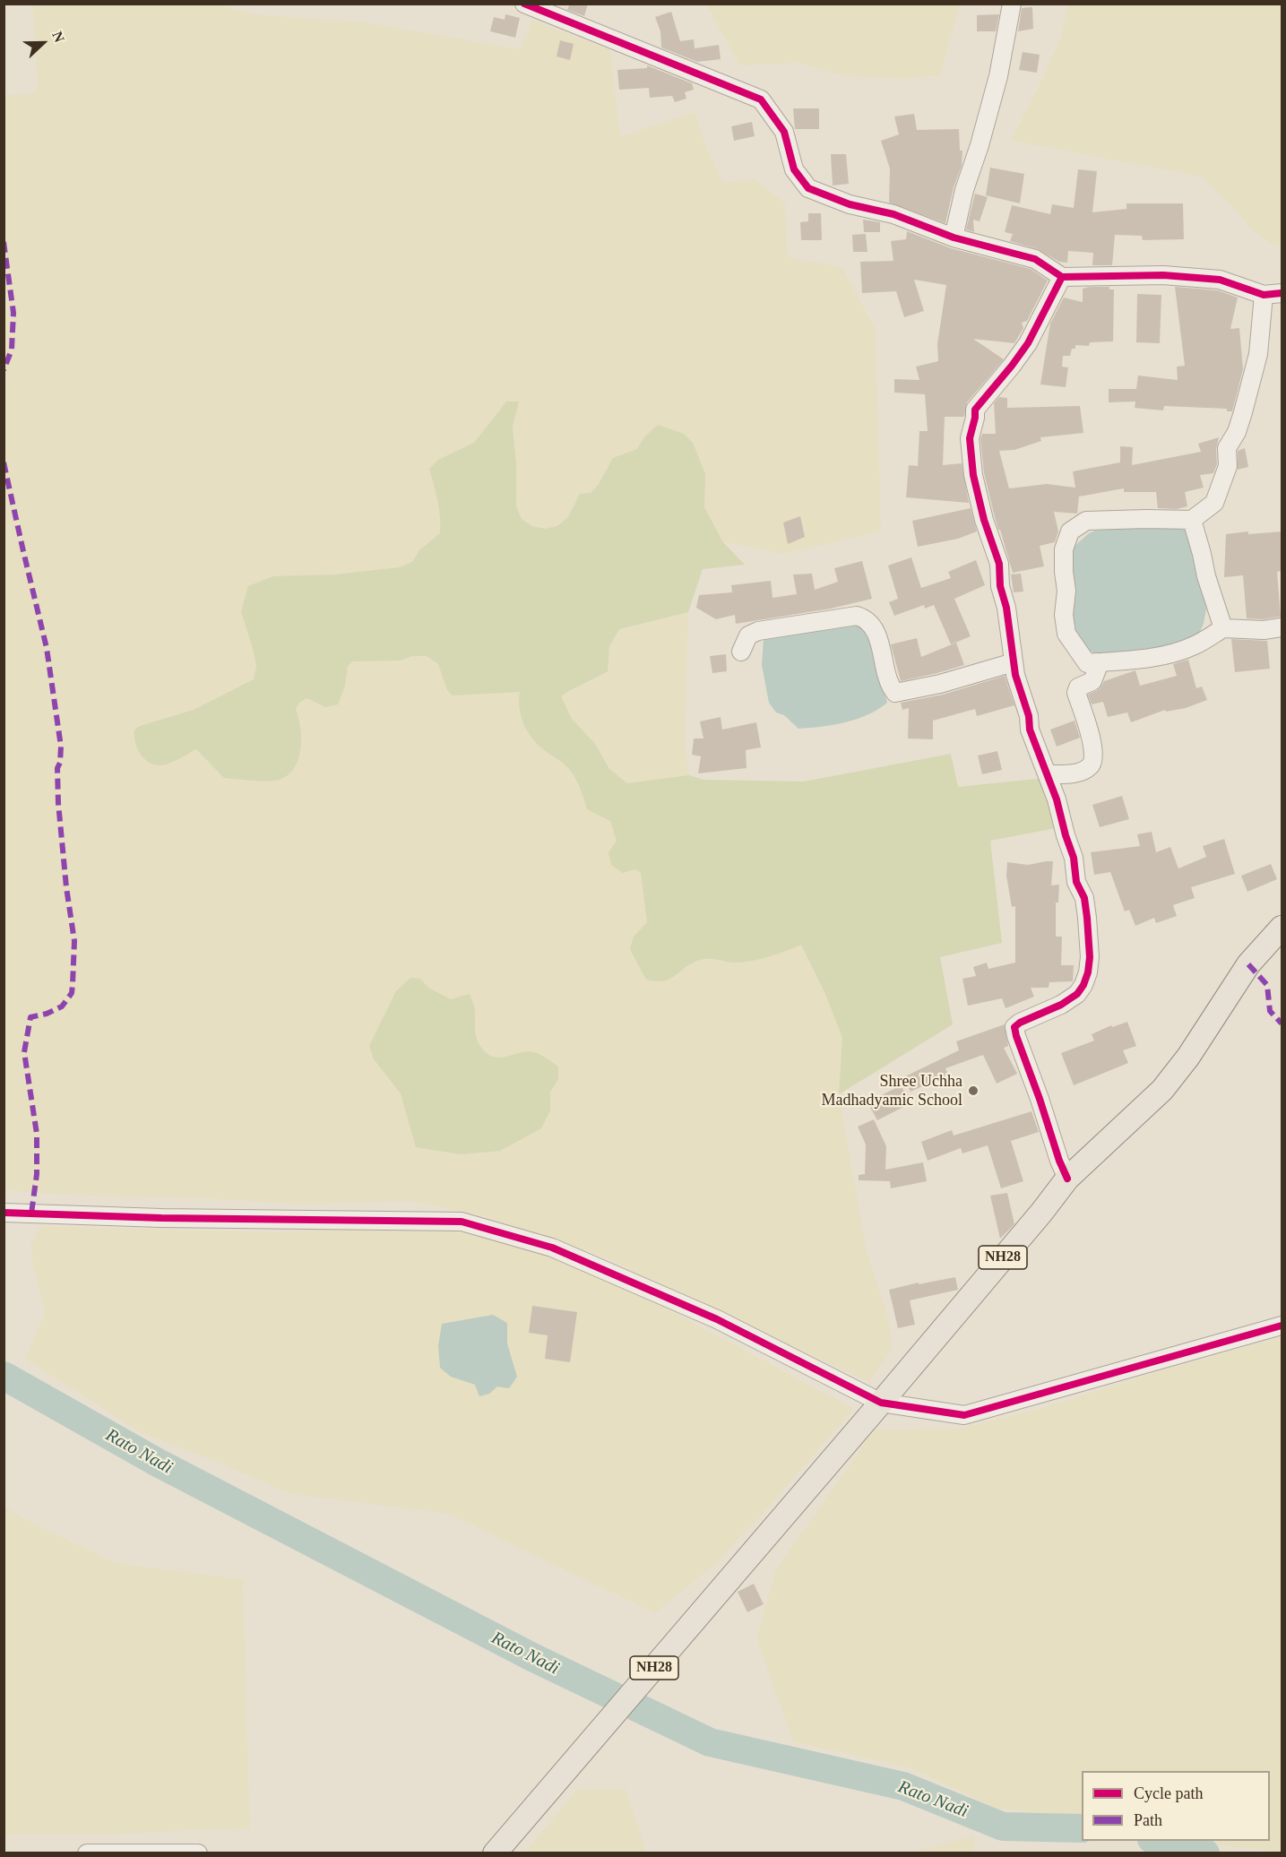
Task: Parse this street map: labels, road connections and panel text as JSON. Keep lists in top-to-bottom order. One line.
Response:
{"streets":{"main road":["NH28"]},"water":["Rato Nadi"],"places":["Shree Uchha Madhadyamic School"],"legend":["Cycle path","Path"],"north":"right"}
